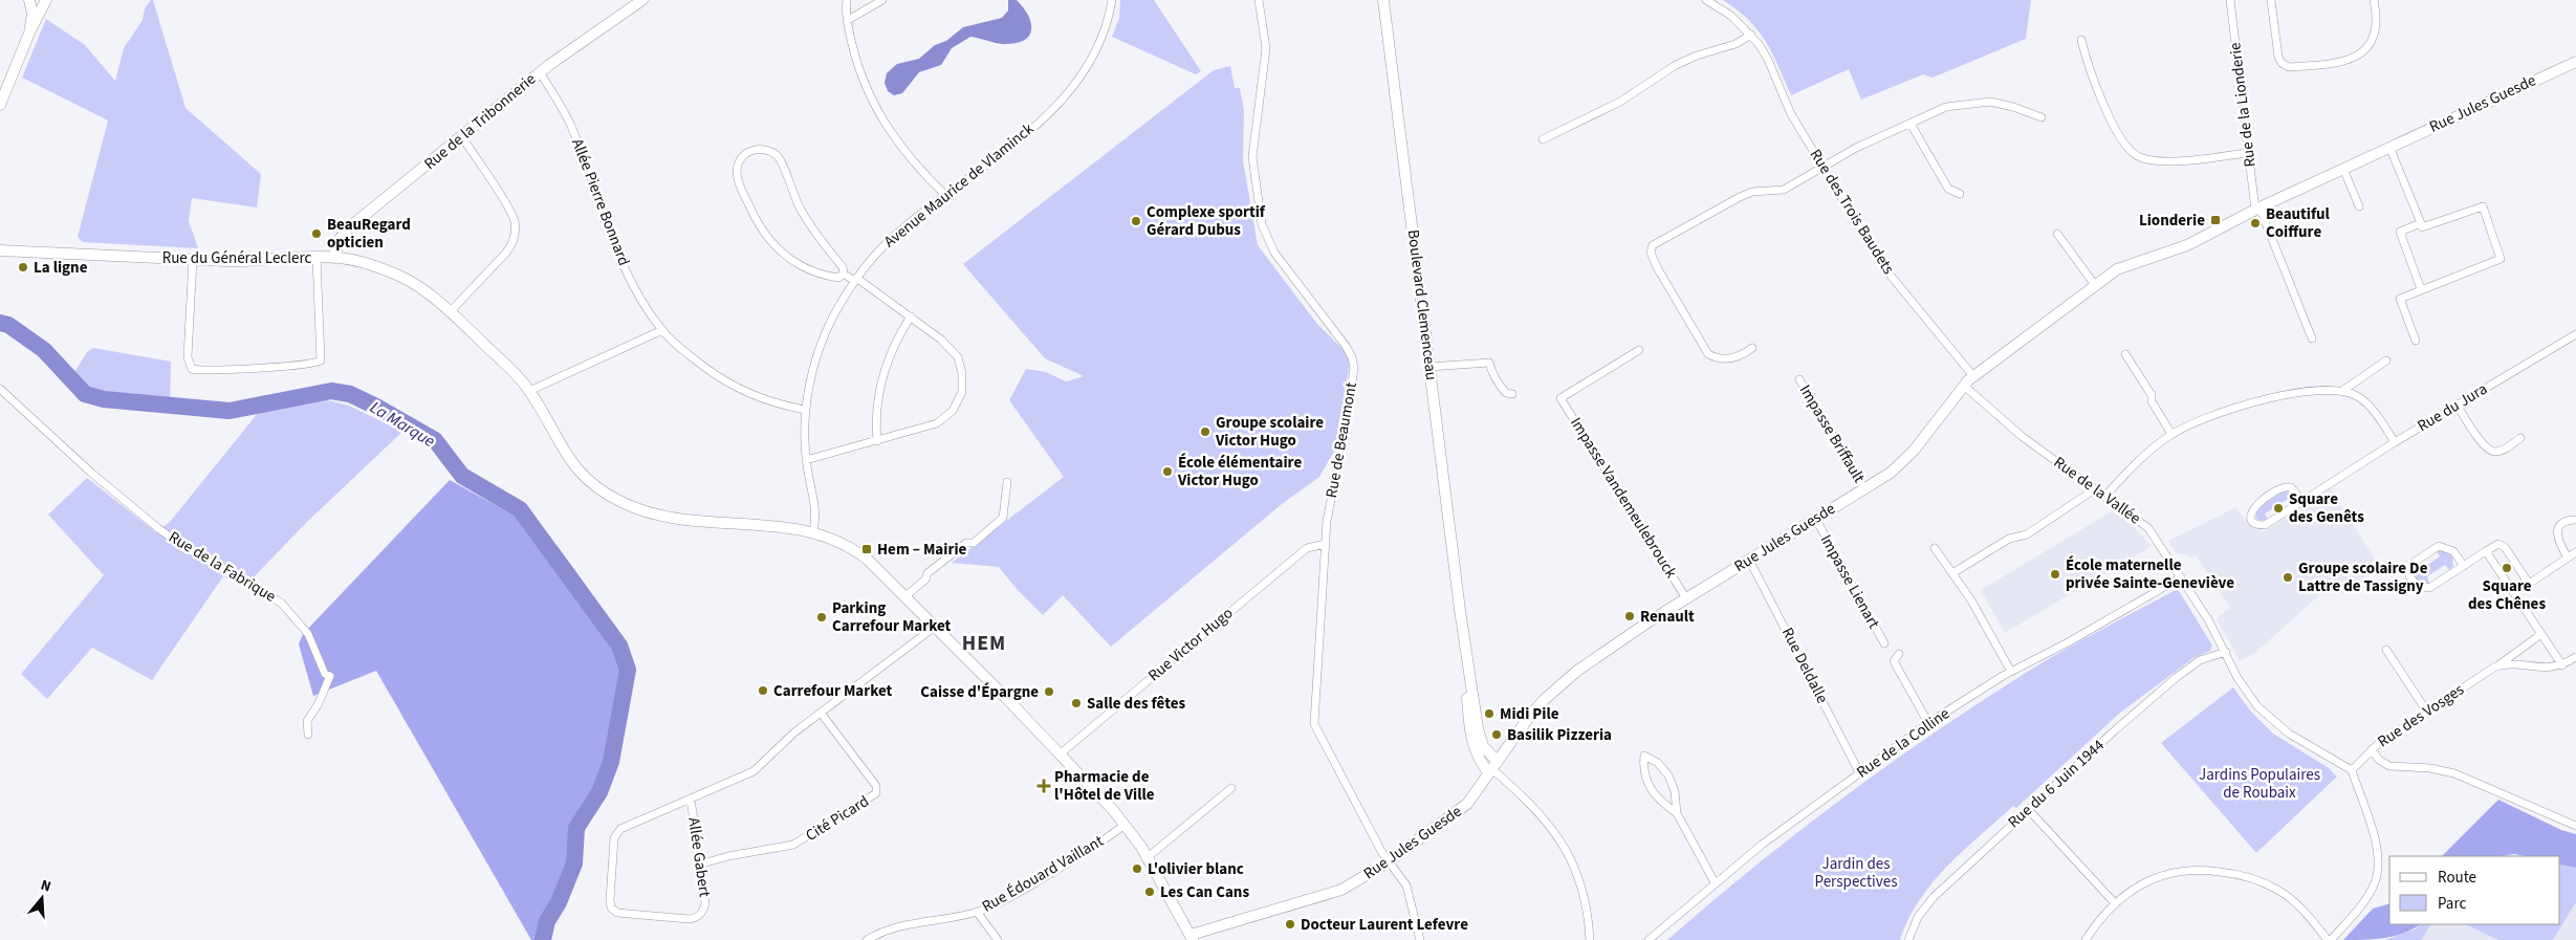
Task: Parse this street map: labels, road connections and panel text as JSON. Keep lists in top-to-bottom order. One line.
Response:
{"streets":{"street":["Rue Jules Guesde","Rue de la Lionderie","Rue de la Tribonnerie","Avenue Maurice de Vlaminck","Allée Pierre Bonnard","Rue des Trois Baudets","Rue du Général Leclerc","Boulevard Clemenceau","Rue du Jura","Impasse Briffault","Rue de Beaumont","Rue de la Vallée","Impasse Vandemeulebrouck","Rue de la Fabrique","Impasse Lienart","Rue Victor Hugo","Rue Deldalle","Rue des Vosges","Rue de la Colline","Rue du 6 Juin 1944","Cité Picard","Allée Gabert","Rue Édouard Vaillant"]},"crossings":[["Rue Jules Guesde","Rue de la Lionderie"],["Rue Jules Guesde","Rue des Trois Baudets"],["Rue Jules Guesde","Rue du Général Leclerc"],["Rue Jules Guesde","Boulevard Clemenceau"],["Rue Jules Guesde","Impasse Briffault"],["Rue Jules Guesde","Rue de Beaumont"],["Rue Jules Guesde","Rue de la Vallée"],["Rue Jules Guesde","Impasse Vandemeulebrouck"],["Rue Jules Guesde","Impasse Lienart"],["Rue Jules Guesde","Rue Deldalle"],["Rue de la Tribonnerie","Allée Pierre Bonnard"],["Rue de la Tribonnerie","Rue du Général Leclerc"],["Avenue Maurice de Vlaminck","Allée Pierre Bonnard"],["Avenue Maurice de Vlaminck","Rue du Général Leclerc"],["Rue du Général Leclerc","Rue Victor Hugo"],["Rue du Général Leclerc","Allée Gabert"],["Rue du Général Leclerc","Rue Édouard Vaillant"],["Rue de Beaumont","Rue Victor Hugo"],["Rue de la Vallée","Rue des Vosges"],["Rue de la Vallée","Rue de la Colline"],["Rue de la Vallée","Rue du 6 Juin 1944"],["Rue Deldalle","Rue de la Colline"],["Cité Picard","Allée Gabert"]],"districts":["HEM"],"water":["La Marque"],"parks":["Jardins Populaires de Roubaix","Jardin des Perspectives"],"places":{"transit":["Lionderie","Hem – Mairie"],"other":["Complexe sportif Gérard Dubus","Beautiful Coiffure","BeauRegard opticien","La ligne","Groupe scolaire Victor Hugo","École élémentaire Victor Hugo","Square des Genêts","Square des Chênes","École maternelle privée Sainte-Geneviève","Groupe scolaire De Lattre de Tassigny","Renault","Parking Carrefour Market","Carrefour Market","Caisse d'Épargne","Salle des fêtes","Midi Pile","Basilik Pizzeria","L'olivier blanc","Les Can Cans","Docteur Laurent Lefevre"],"health":["Pharmacie de l'Hôtel de Ville"]},"legend":["Route","Parc"],"north":"top"}
